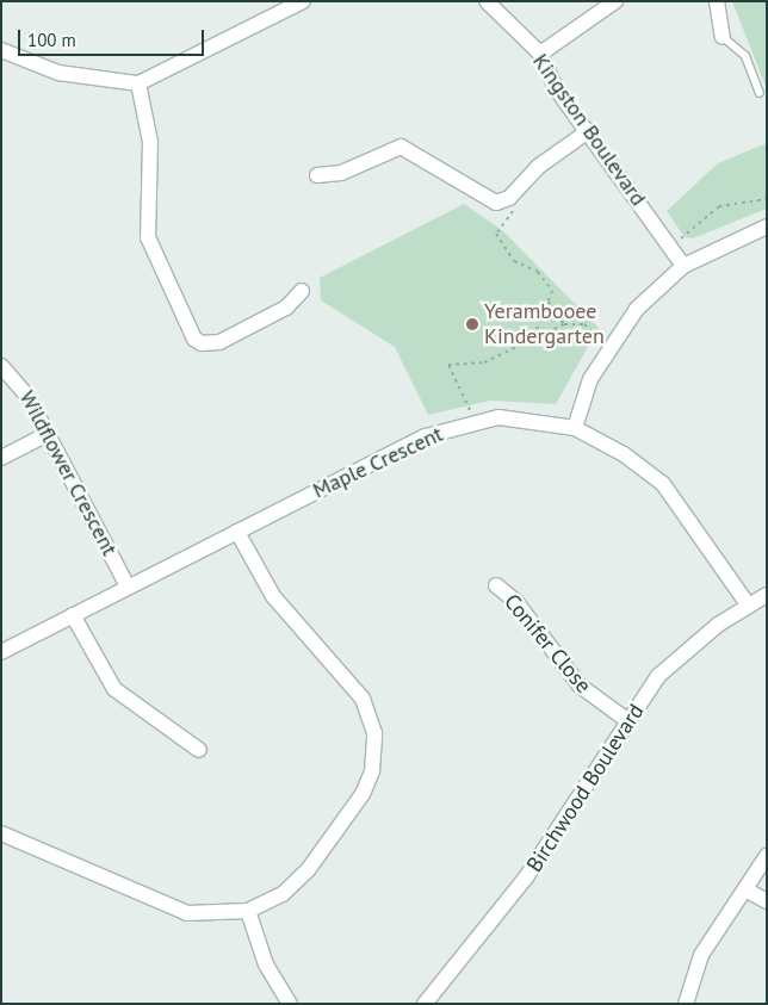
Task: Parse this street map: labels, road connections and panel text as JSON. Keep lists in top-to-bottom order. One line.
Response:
{"streets":{"street":["Kingston Boulevard","Maple Crescent","Wildflower Crescent","Conifer Close","Birchwood Boulevard"]},"crossings":[["Maple Crescent","Wildflower Crescent"],["Maple Crescent","Birchwood Boulevard"],["Conifer Close","Birchwood Boulevard"]],"places":["Yerambooee Kindergarten"],"scale_bar":"100 m"}
